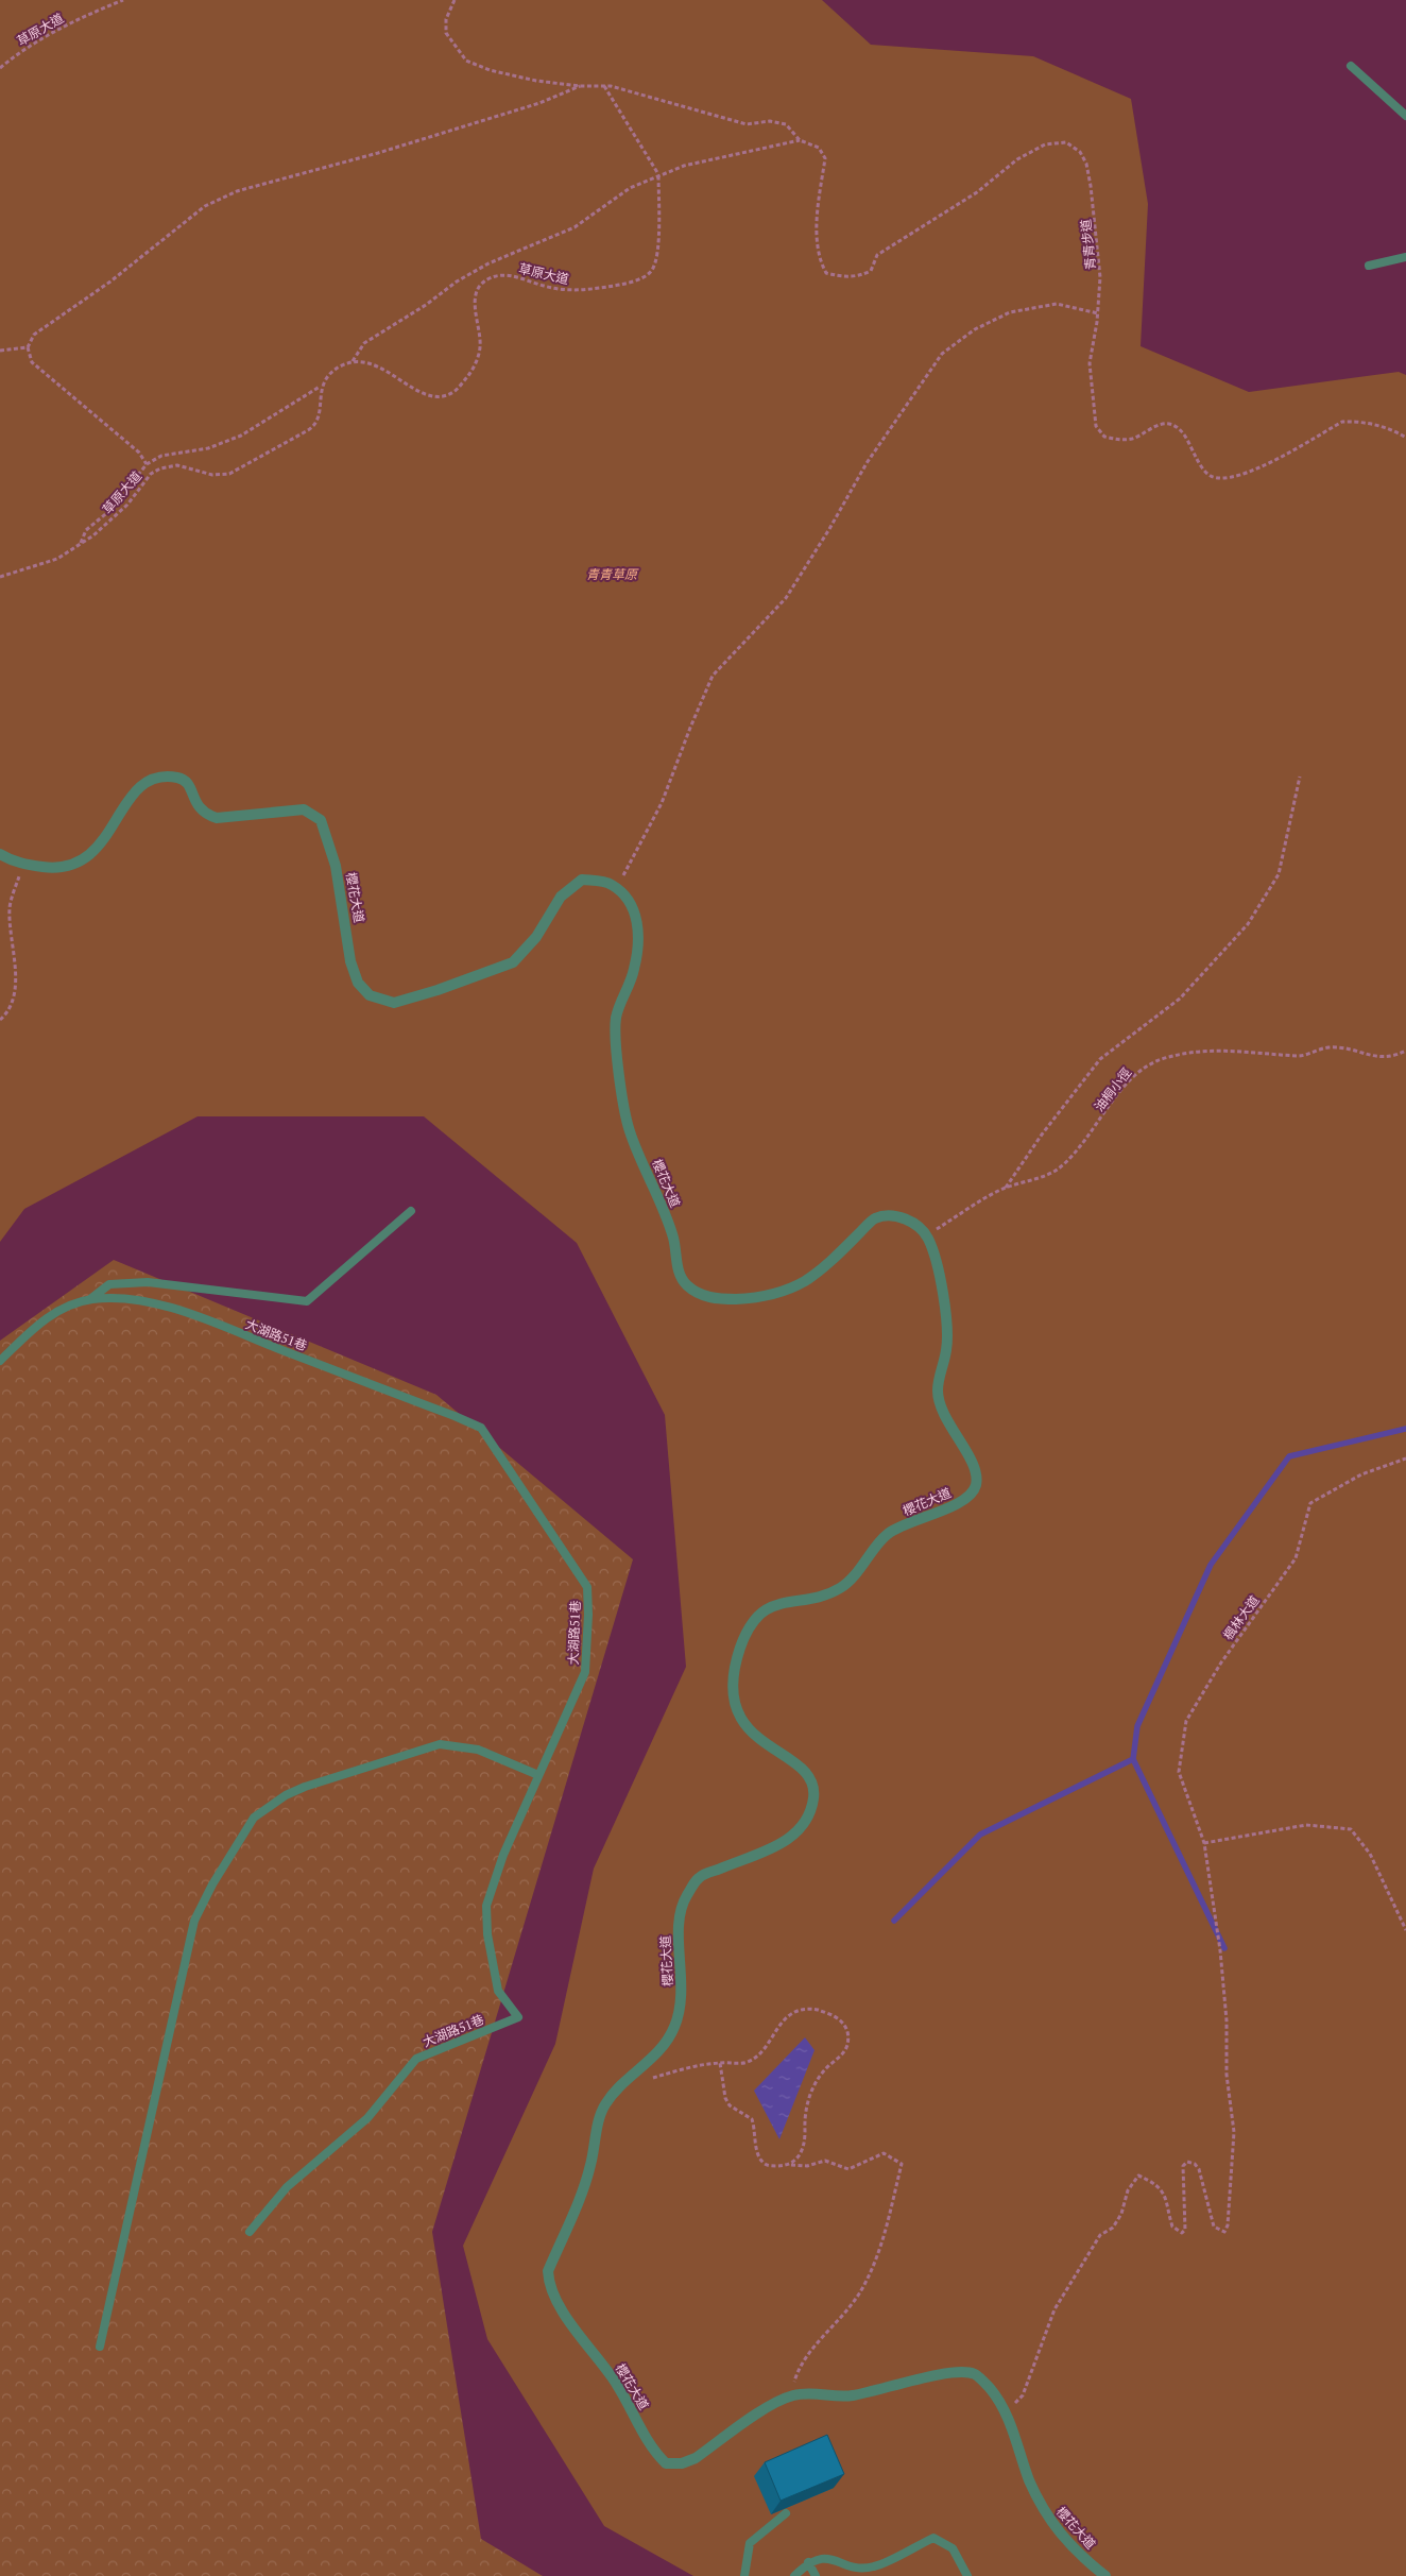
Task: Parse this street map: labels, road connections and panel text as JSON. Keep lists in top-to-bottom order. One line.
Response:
{"streets":{"street":["櫻花大道"],"lane":["大湖路51巷"],"path":["草原大道","青青步道","油桐小徑","楓林大道"]},"crossings":[["櫻花大道","油桐小徑"],["櫻花大道","楓林大道"]],"parks":["青青草原"]}
